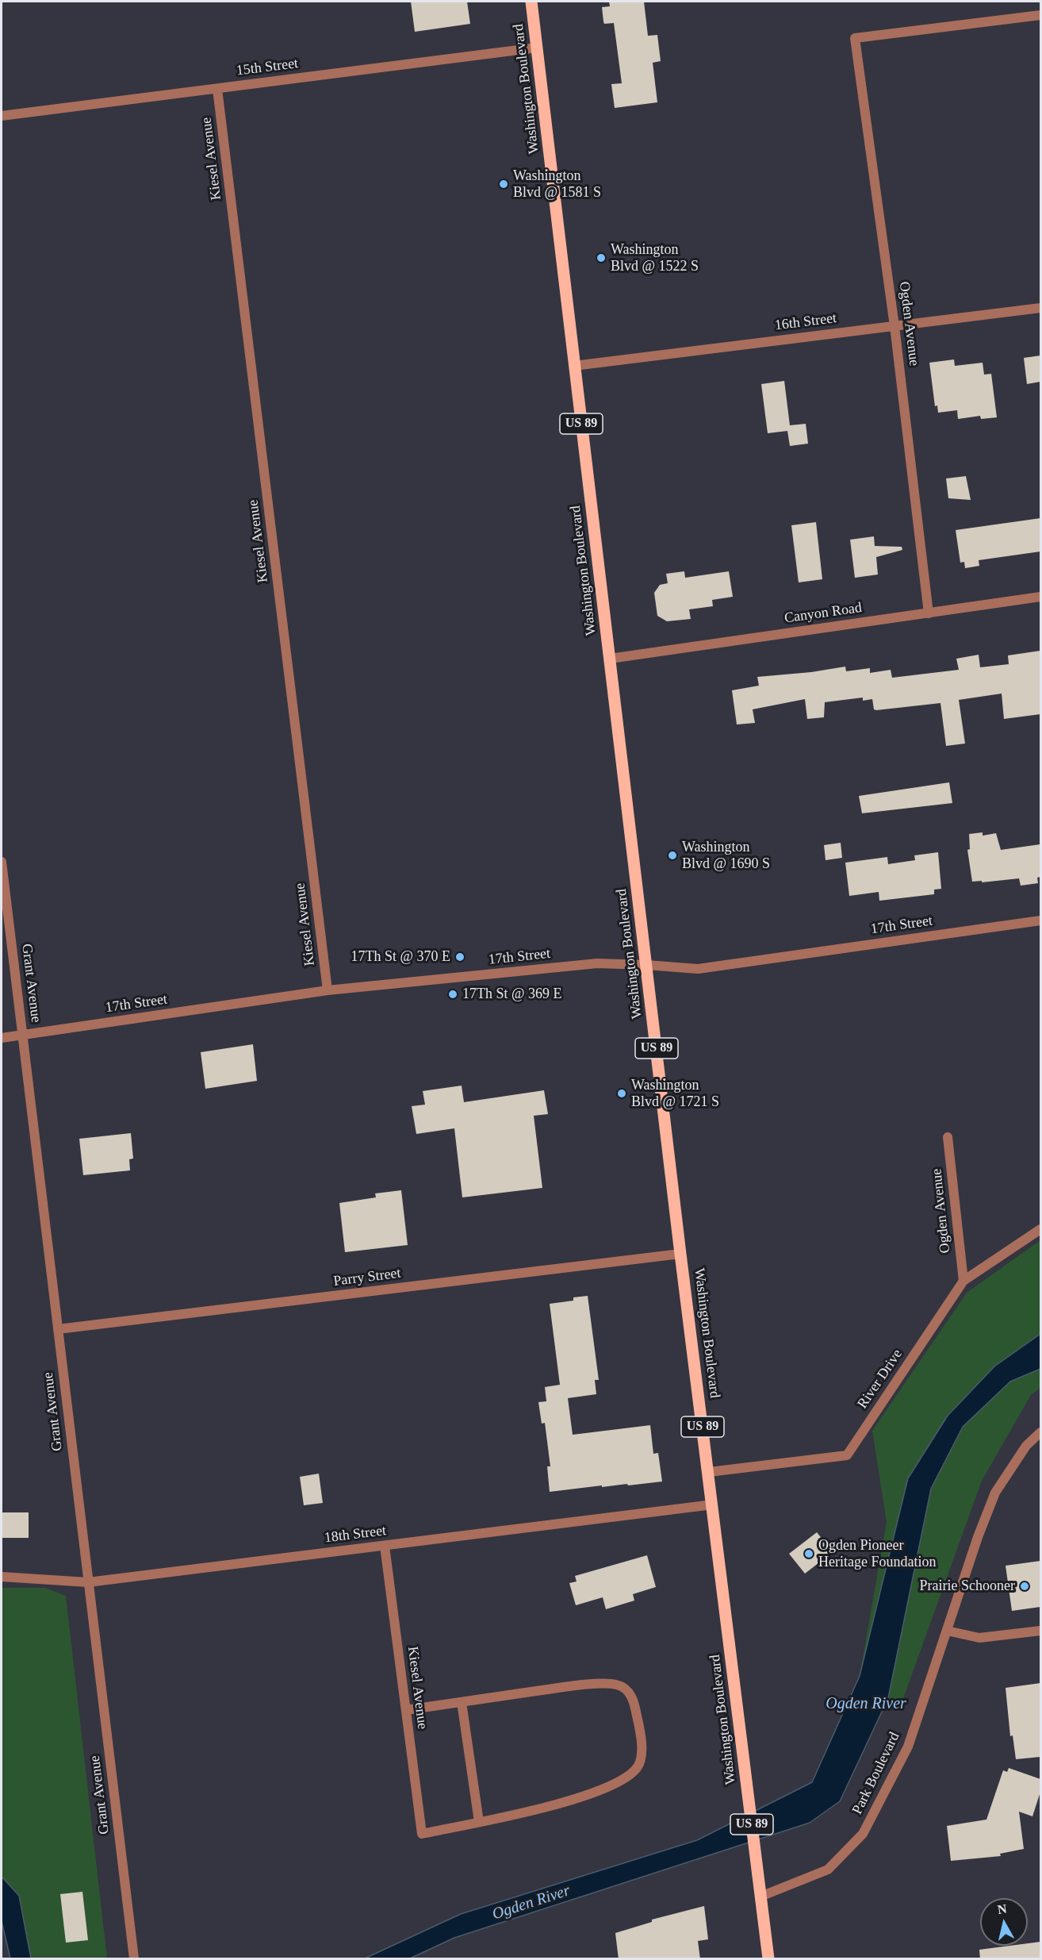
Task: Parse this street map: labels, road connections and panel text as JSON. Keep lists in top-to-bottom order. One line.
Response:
{"streets":{"main road":["Washington Boulevard","US 89"],"street":["15th Street","Kiesel Avenue","16th Street","Ogden Avenue","Canyon Road","17th Street","Grant Avenue","Parry Street","River Drive","18th Street","Park Boulevard"]},"crossings":[["15th Street","Washington Boulevard"],["15th Street","Kiesel Avenue"],["Washington Boulevard","16th Street"],["Washington Boulevard","Canyon Road"],["Washington Boulevard","17th Street"],["Washington Boulevard","Parry Street"],["Washington Boulevard","River Drive"],["Washington Boulevard","18th Street"],["Washington Boulevard","Park Boulevard"],["Kiesel Avenue","17th Street"],["Kiesel Avenue","18th Street"],["16th Street","Ogden Avenue"],["Ogden Avenue","Canyon Road"],["Ogden Avenue","River Drive"],["17th Street","Grant Avenue"],["Grant Avenue","Parry Street"],["Grant Avenue","18th Street"]],"water":["Ogden River"],"places":["Washington Blvd @ 1581 S","Washington Blvd @ 1522 S","Washington Blvd @ 1690 S","17Th St @ 370 E","17Th St @ 369 E","Washington Blvd @ 1721 S","Ogden Pioneer Heritage Foundation","Prairie Schooner"],"north":"top"}
